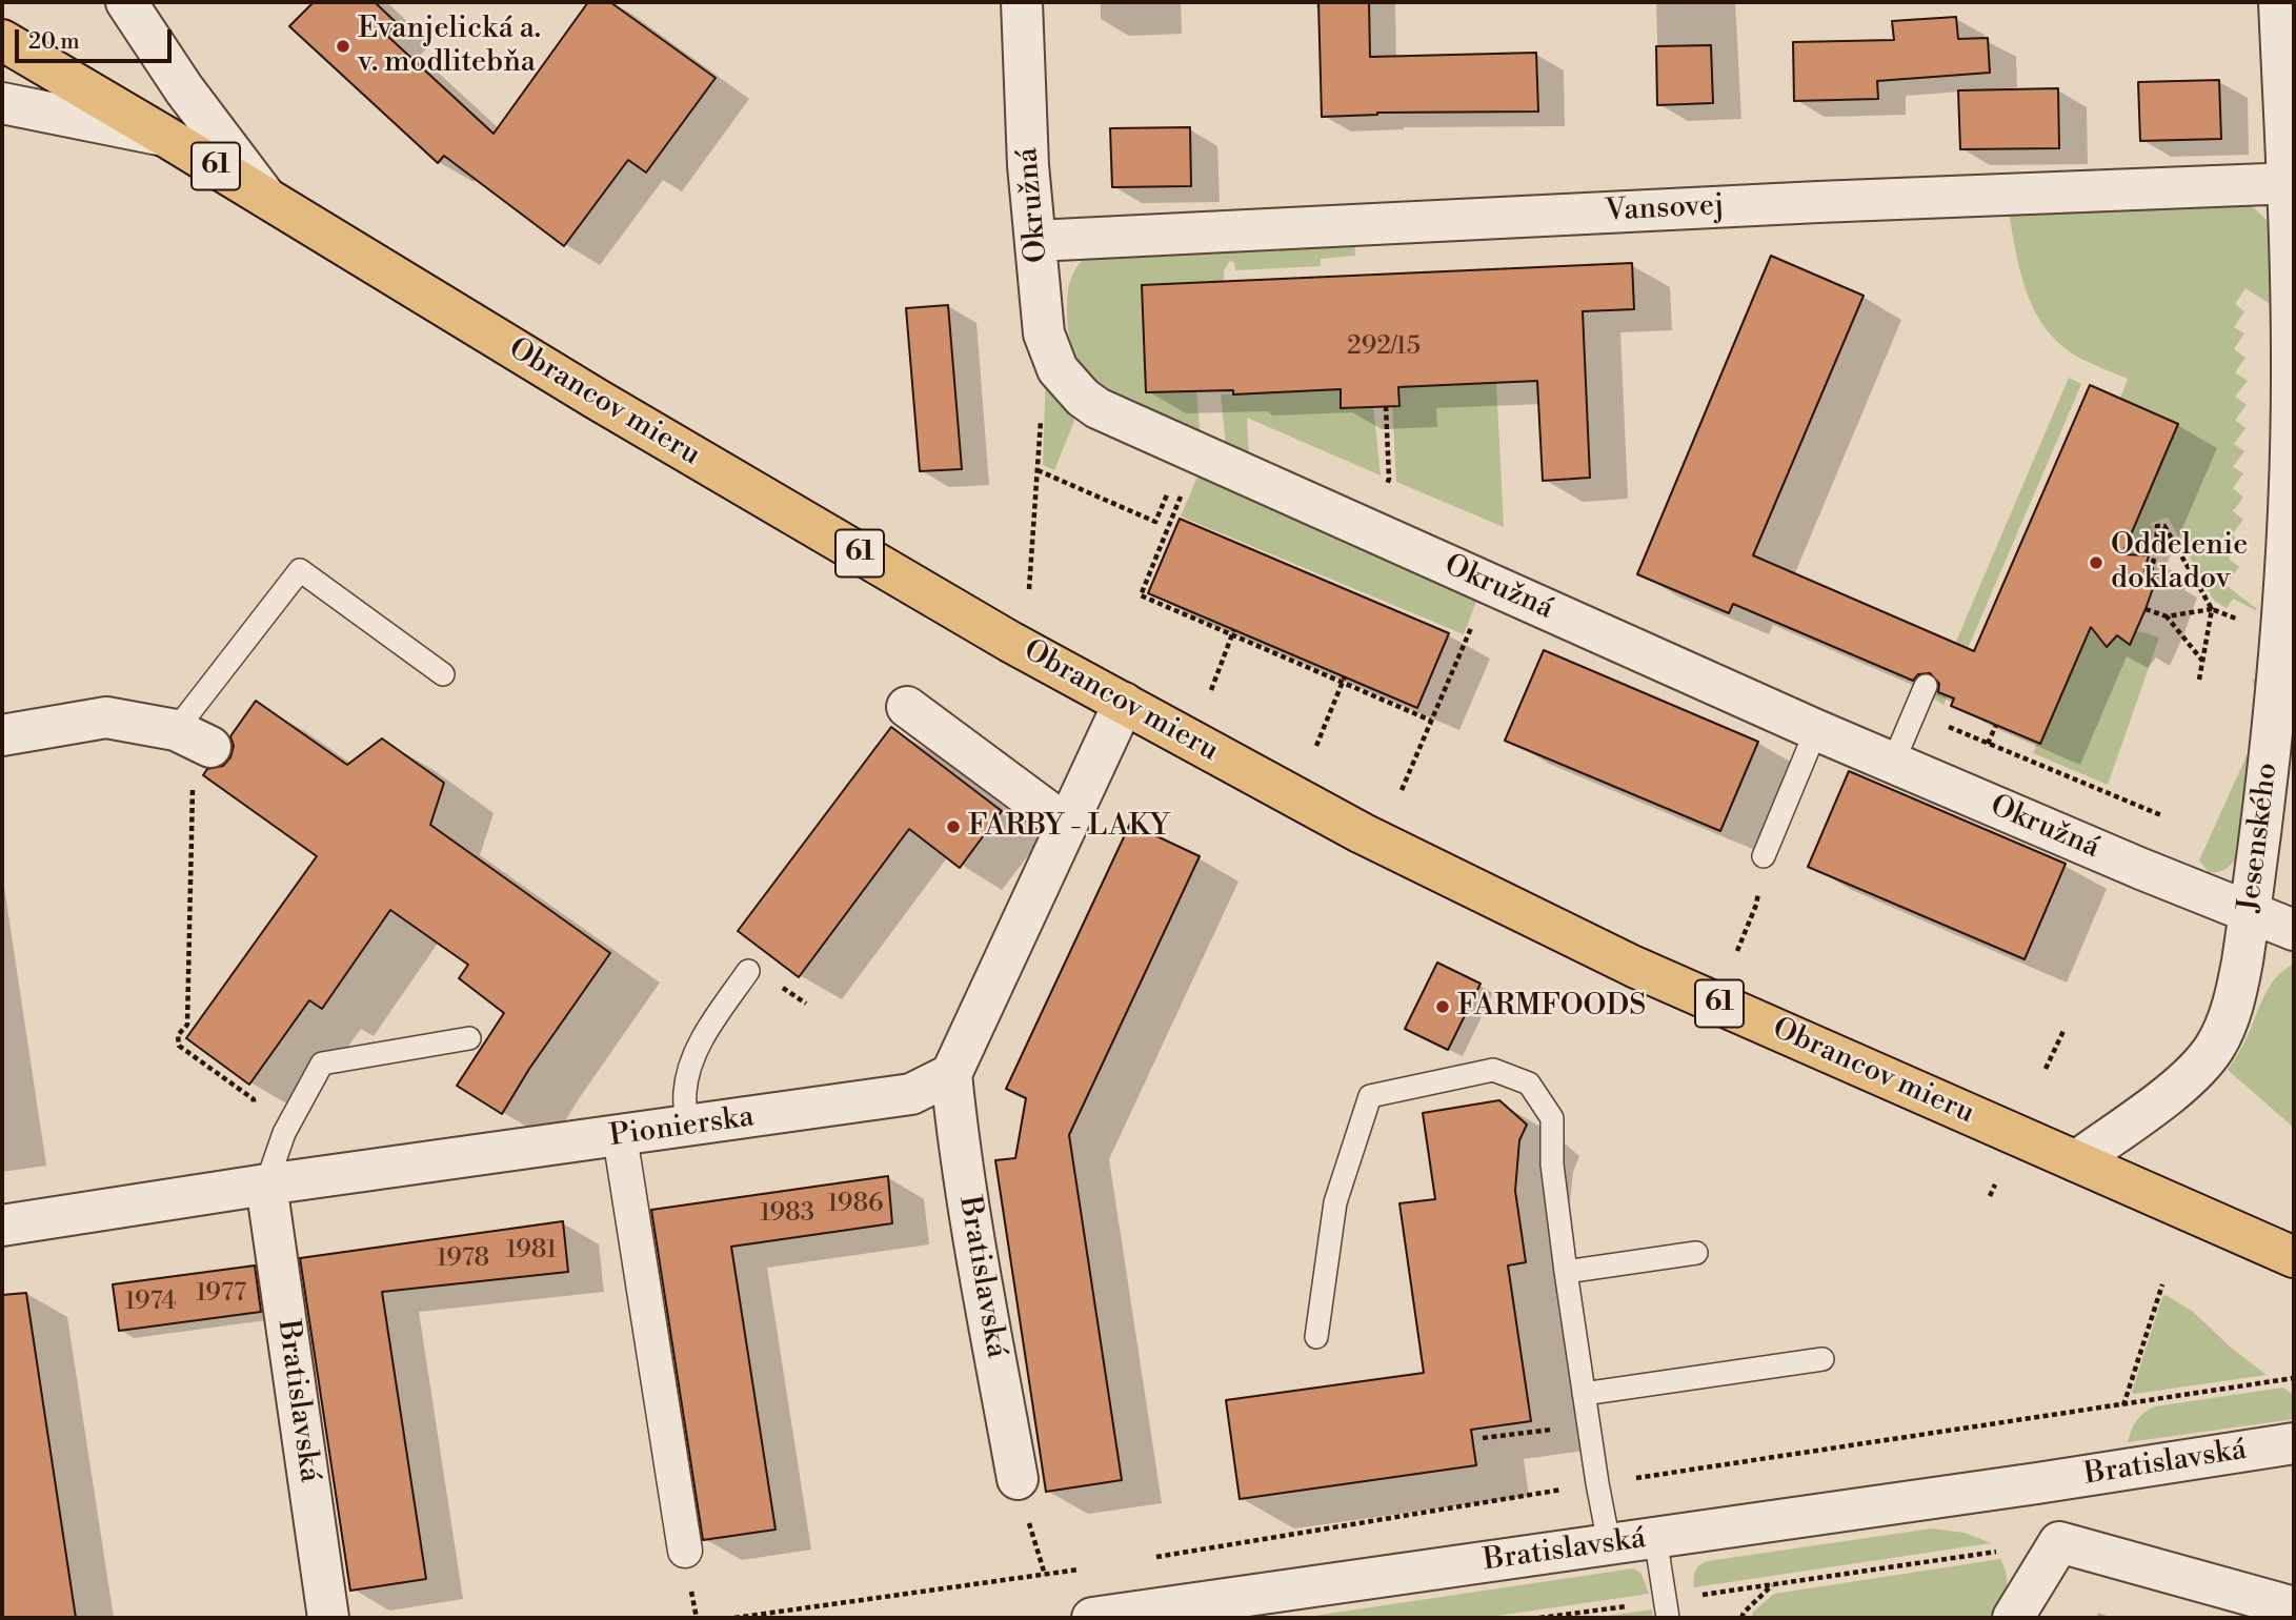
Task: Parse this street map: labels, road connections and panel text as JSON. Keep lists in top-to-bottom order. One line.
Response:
{"streets":{"main road":["61","Obrancov mieru"],"street":["Okružná","Vansovej","Jesenského","Pionierska","Bratislavská"]},"crossings":[["Okružná","Vansovej"],["Okružná","Jesenského"],["Vansovej","Jesenského"],["Obrancov mieru","Jesenského"],["Pionierska","Bratislavská"]],"places":["Evanjelická a. v. modlitebňa","Oddelenie dokladov","FARBY - LAKY","FARMFOODS"],"house_numbers":["292/15","1986","1983","1981","1978","1977","1974"],"scale_bar":"20 m"}
